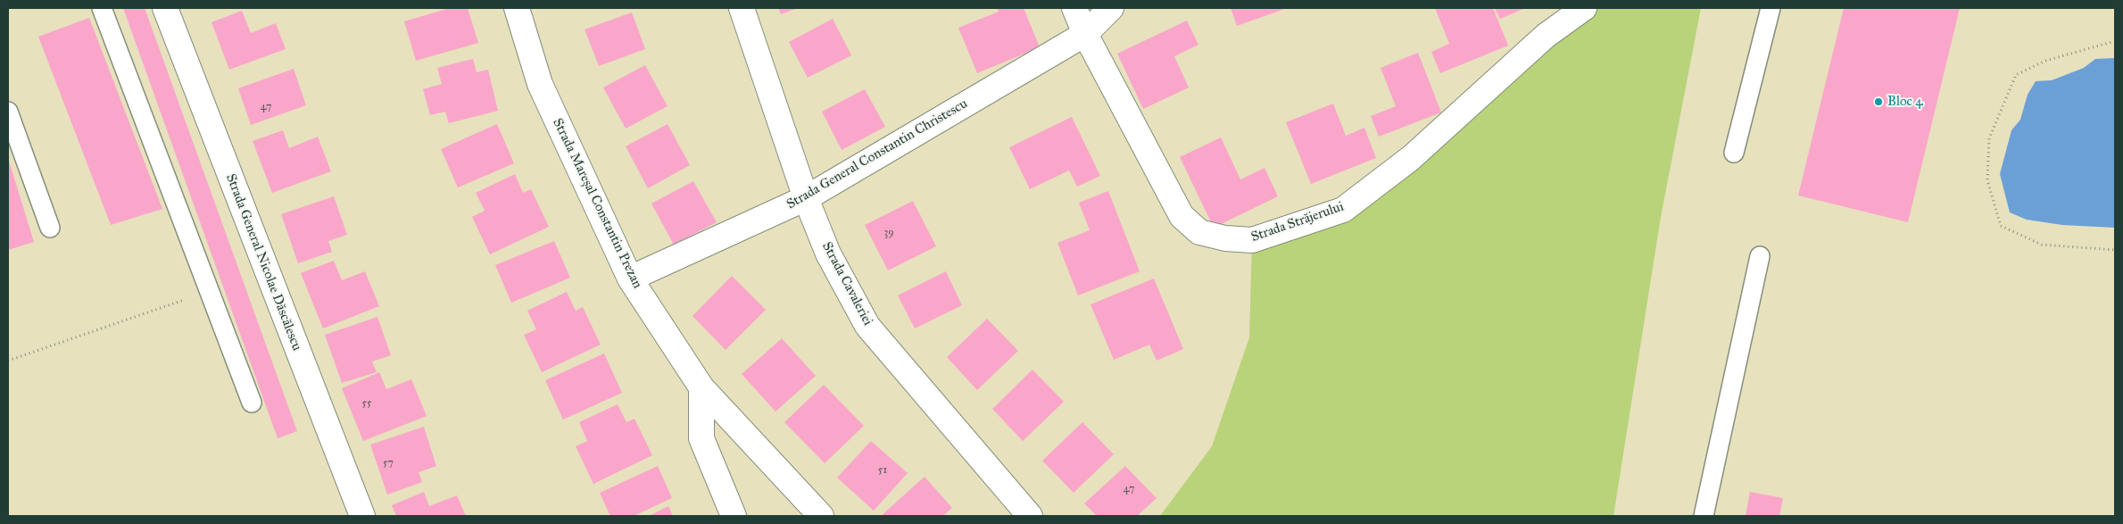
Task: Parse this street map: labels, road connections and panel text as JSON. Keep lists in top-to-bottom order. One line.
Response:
{"streets":{"street":["Strada General Constantin Christescu","Strada Mareșal Constantin Prezan","Strada Străjerului","Strada General Nicolae Dăscălescu","Strada Cavaleriei"]},"crossings":[["Strada General Constantin Christescu","Strada Mareșal Constantin Prezan"],["Strada General Constantin Christescu","Strada Străjerului"],["Strada General Constantin Christescu","Strada Cavaleriei"]],"places":["Bloc 4"],"house_numbers":["47","39","55","57","51","47"]}
